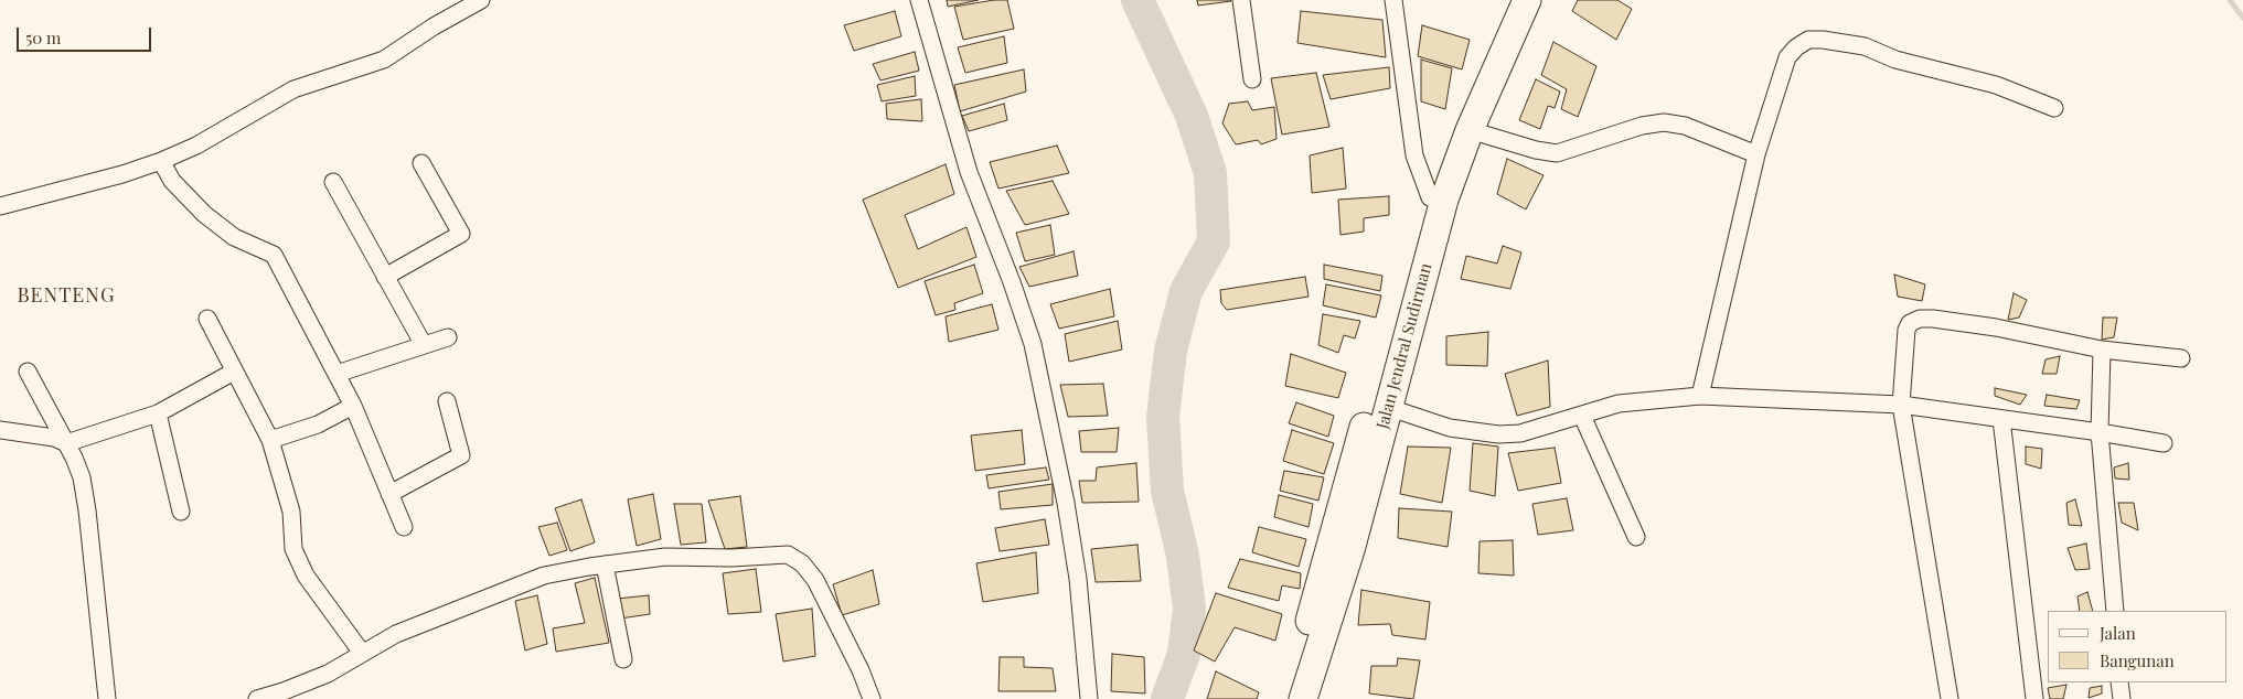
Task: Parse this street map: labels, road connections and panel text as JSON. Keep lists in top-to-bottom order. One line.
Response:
{"streets":{"highway":["Jalan Jendral Sudirman"]},"districts":["BENTENG"],"legend":["Jalan","Bangunan"],"scale_bar":"50 m"}
